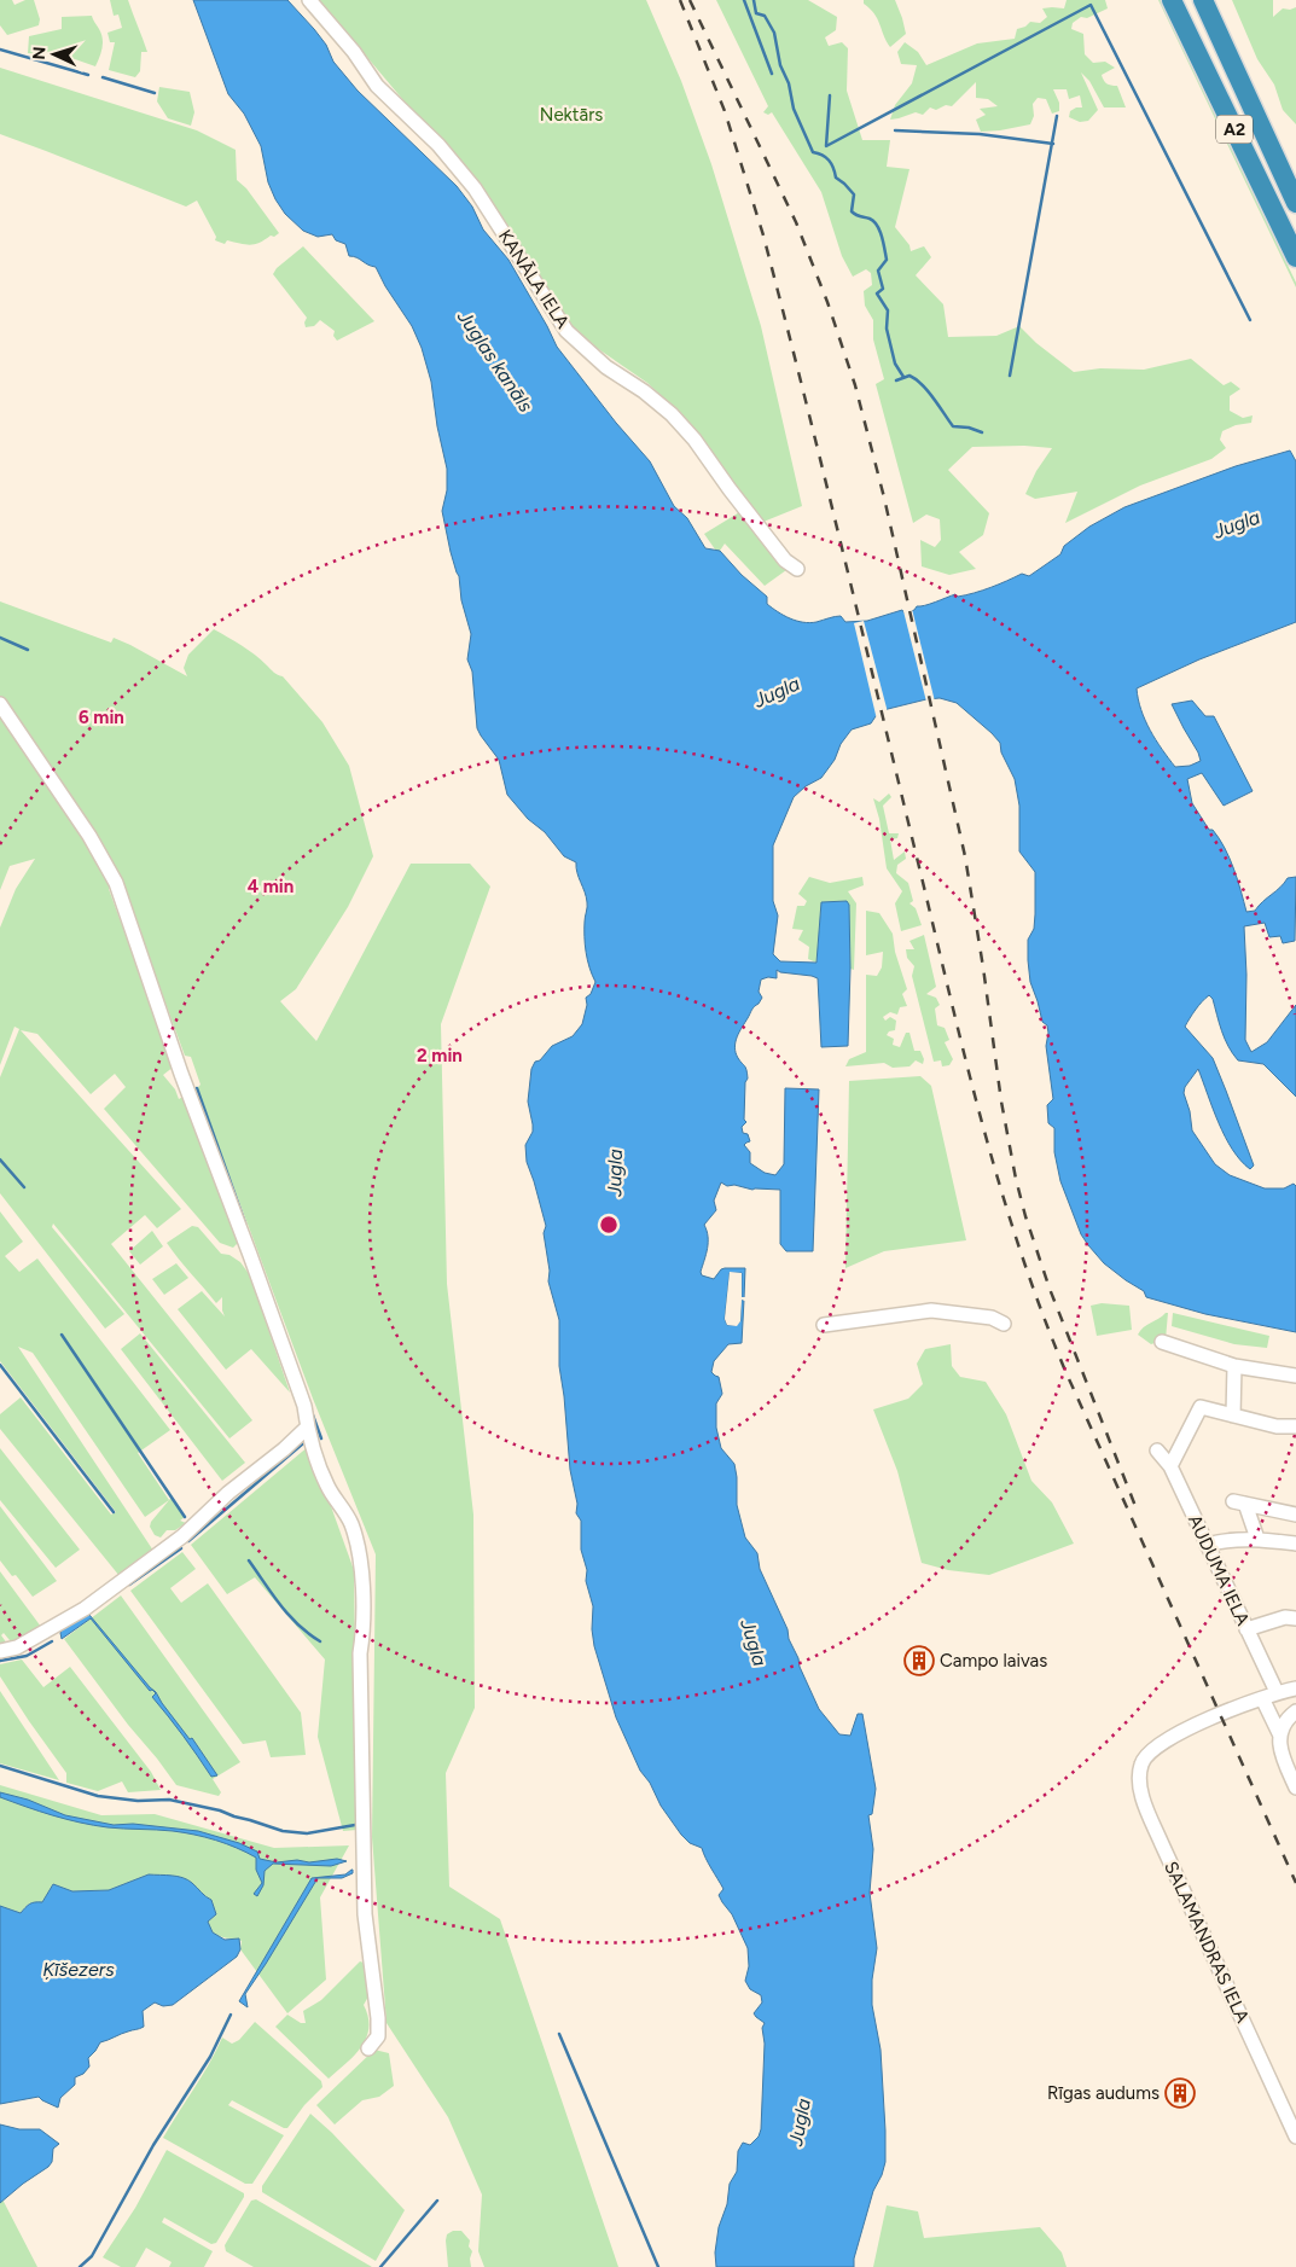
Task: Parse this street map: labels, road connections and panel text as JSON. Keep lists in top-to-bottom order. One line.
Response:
{"streets":{"highway":["A2"],"street":["KANĀLA IELA","AUDUMA IELA","SALAMANDRAS IELA"]},"water":["Juglas kanāls","Jugla","Ķīšezers"],"parks":["Nektārs"],"places":{"building":["Campo laivas","Rīgas audums"]},"north":"left","rings":["6 min","4 min","2 min"]}
